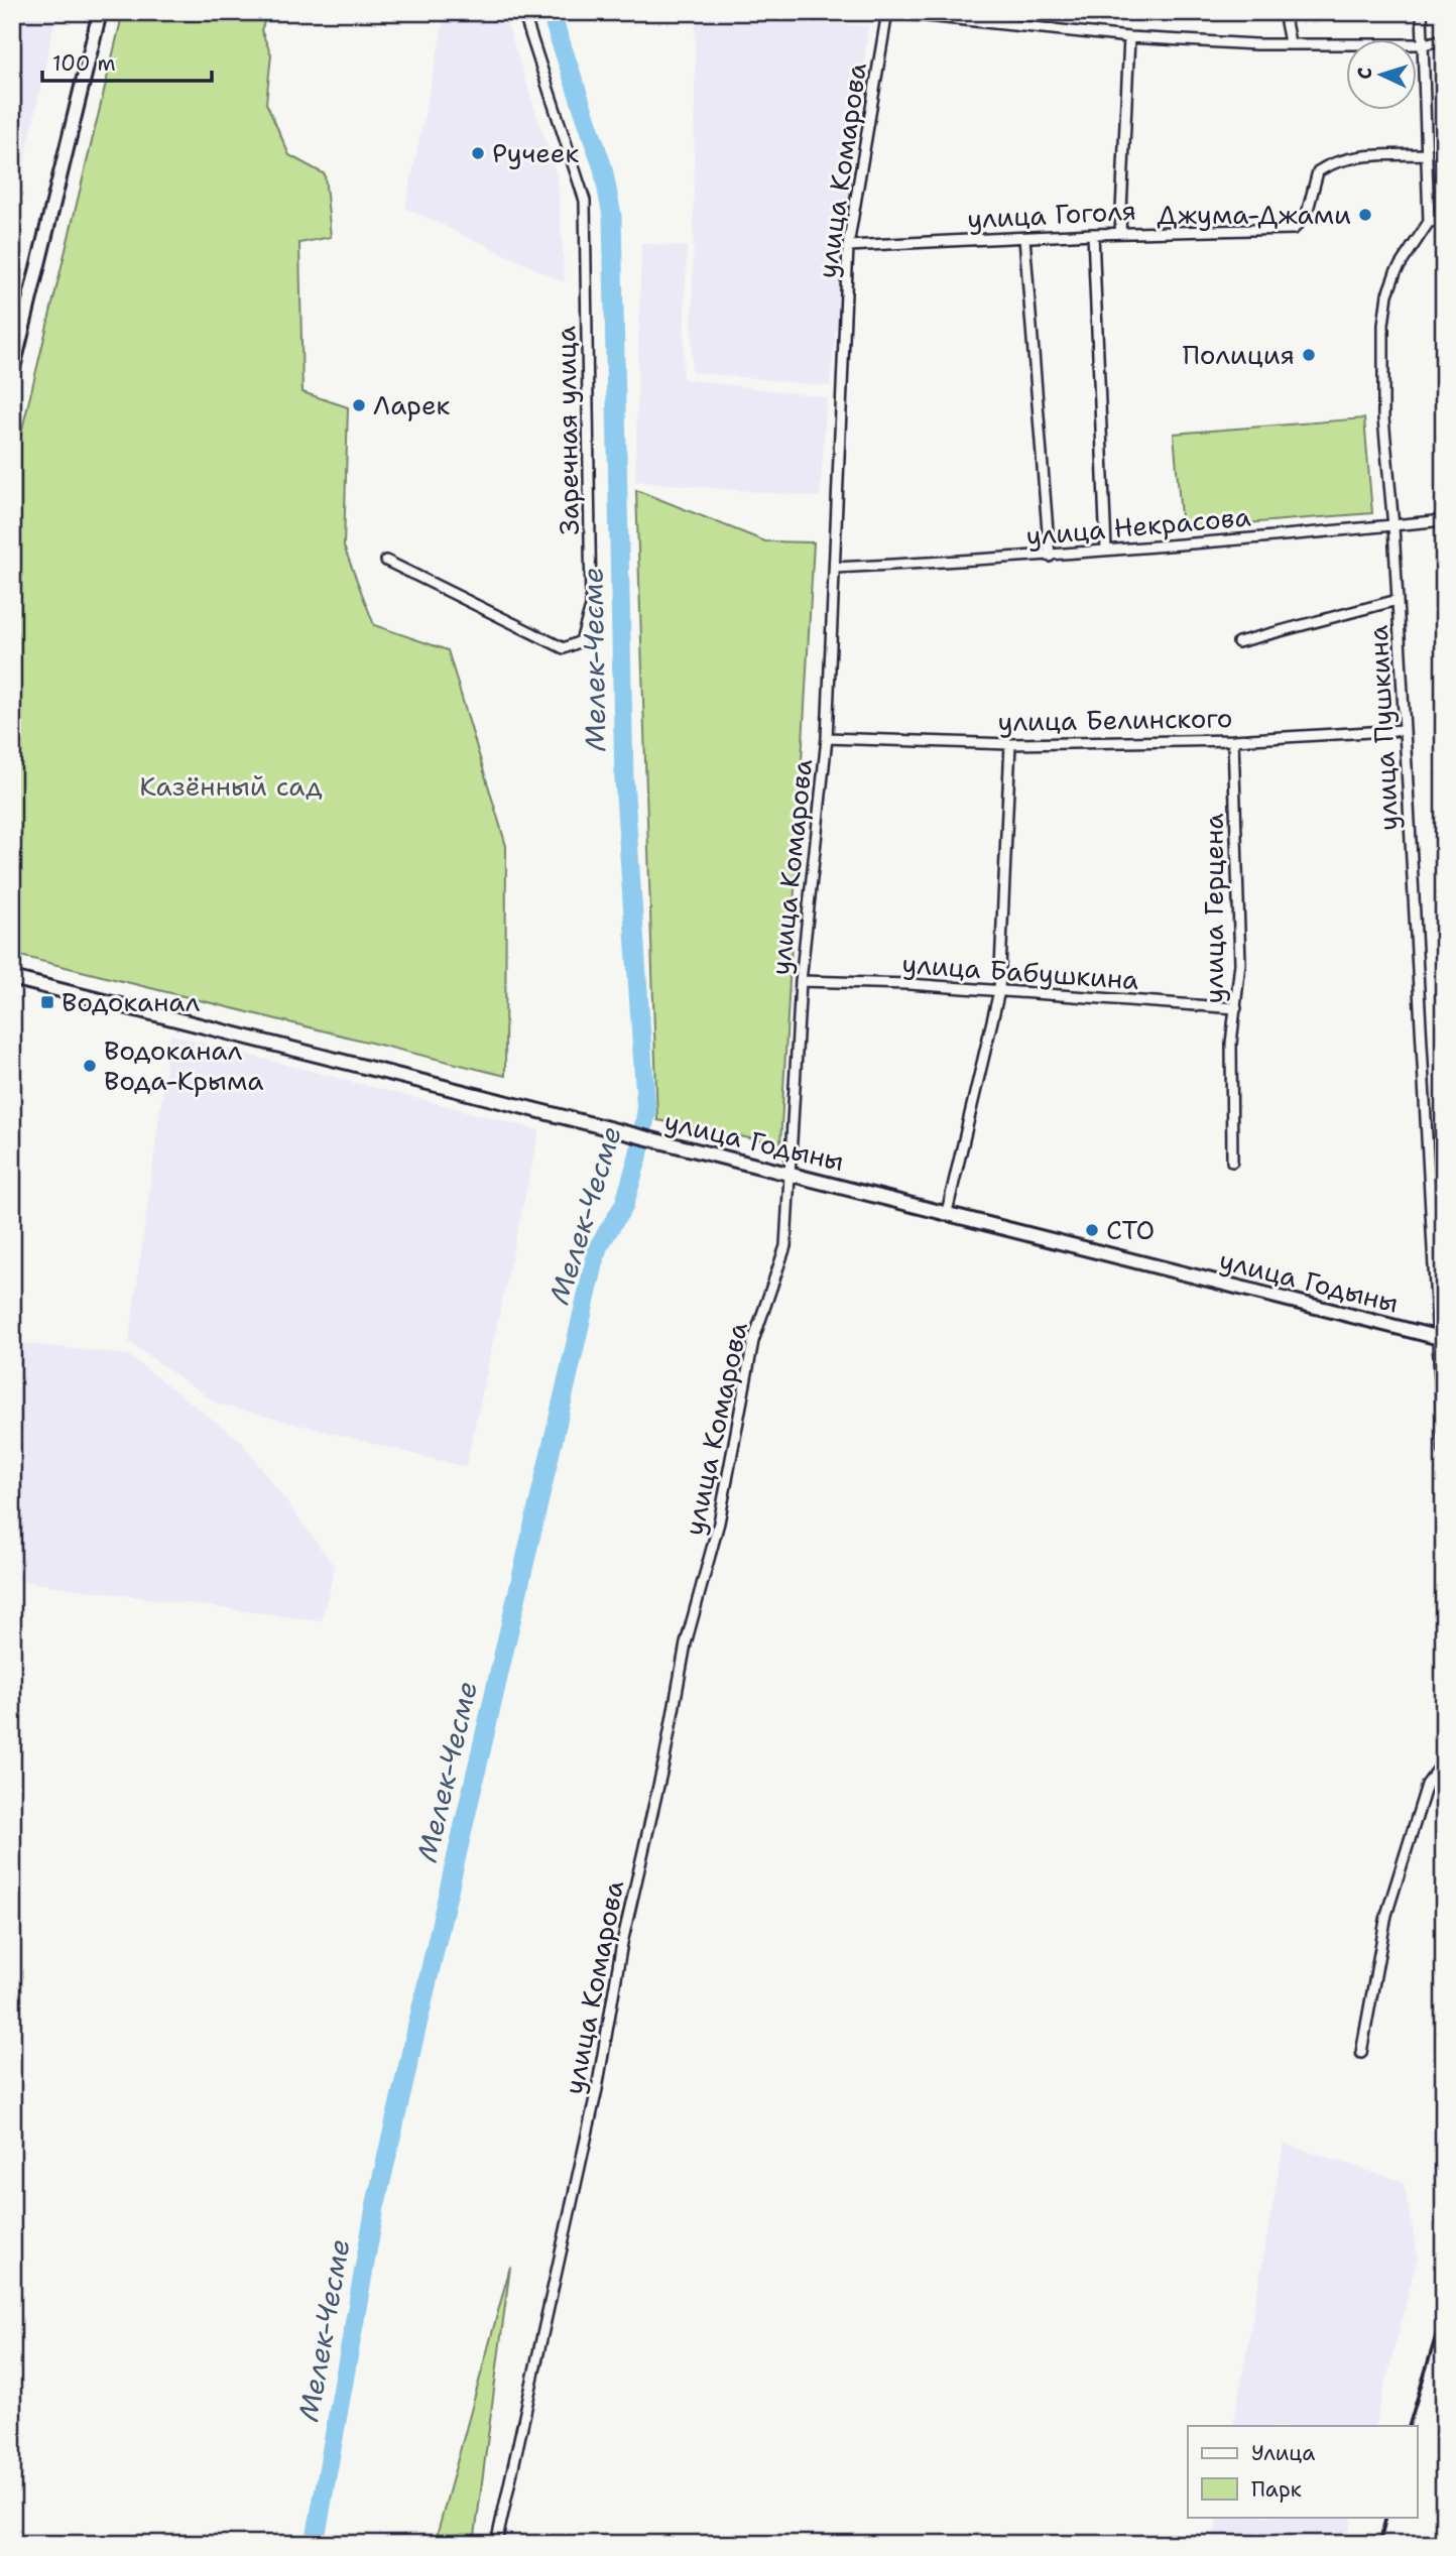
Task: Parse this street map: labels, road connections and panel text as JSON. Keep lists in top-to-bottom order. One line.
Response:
{"streets":{"main road":["улица Годыны"],"street":["улица Комарова","улица Гоголя","Заречная улица","улица Некрасова","улица Белинского","улица Пушкина","улица Герцена","улица Бабушкина"]},"crossings":[["улица Комарова","улица Гоголя"],["улица Комарова","улица Некрасова"],["улица Комарова","улица Белинского"],["улица Комарова","улица Бабушкина"],["улица Комарова","улица Годыны"],["улица Некрасова","улица Пушкина"],["улица Белинского","улица Пушкина"],["улица Белинского","улица Герцена"],["улица Пушкина","улица Годыны"],["улица Герцена","улица Бабушкина"]],"water":["Мелек-Чесме"],"parks":["Казённый сад"],"places":{"other":["Ручеек","Джума-Джами","Полиция","Ларек","Водоканал Вода-Крыма","СТО"],"transit":["Водоканал"]},"legend":["Улица","Парк"],"scale_bar":"100 m","north":"left"}
